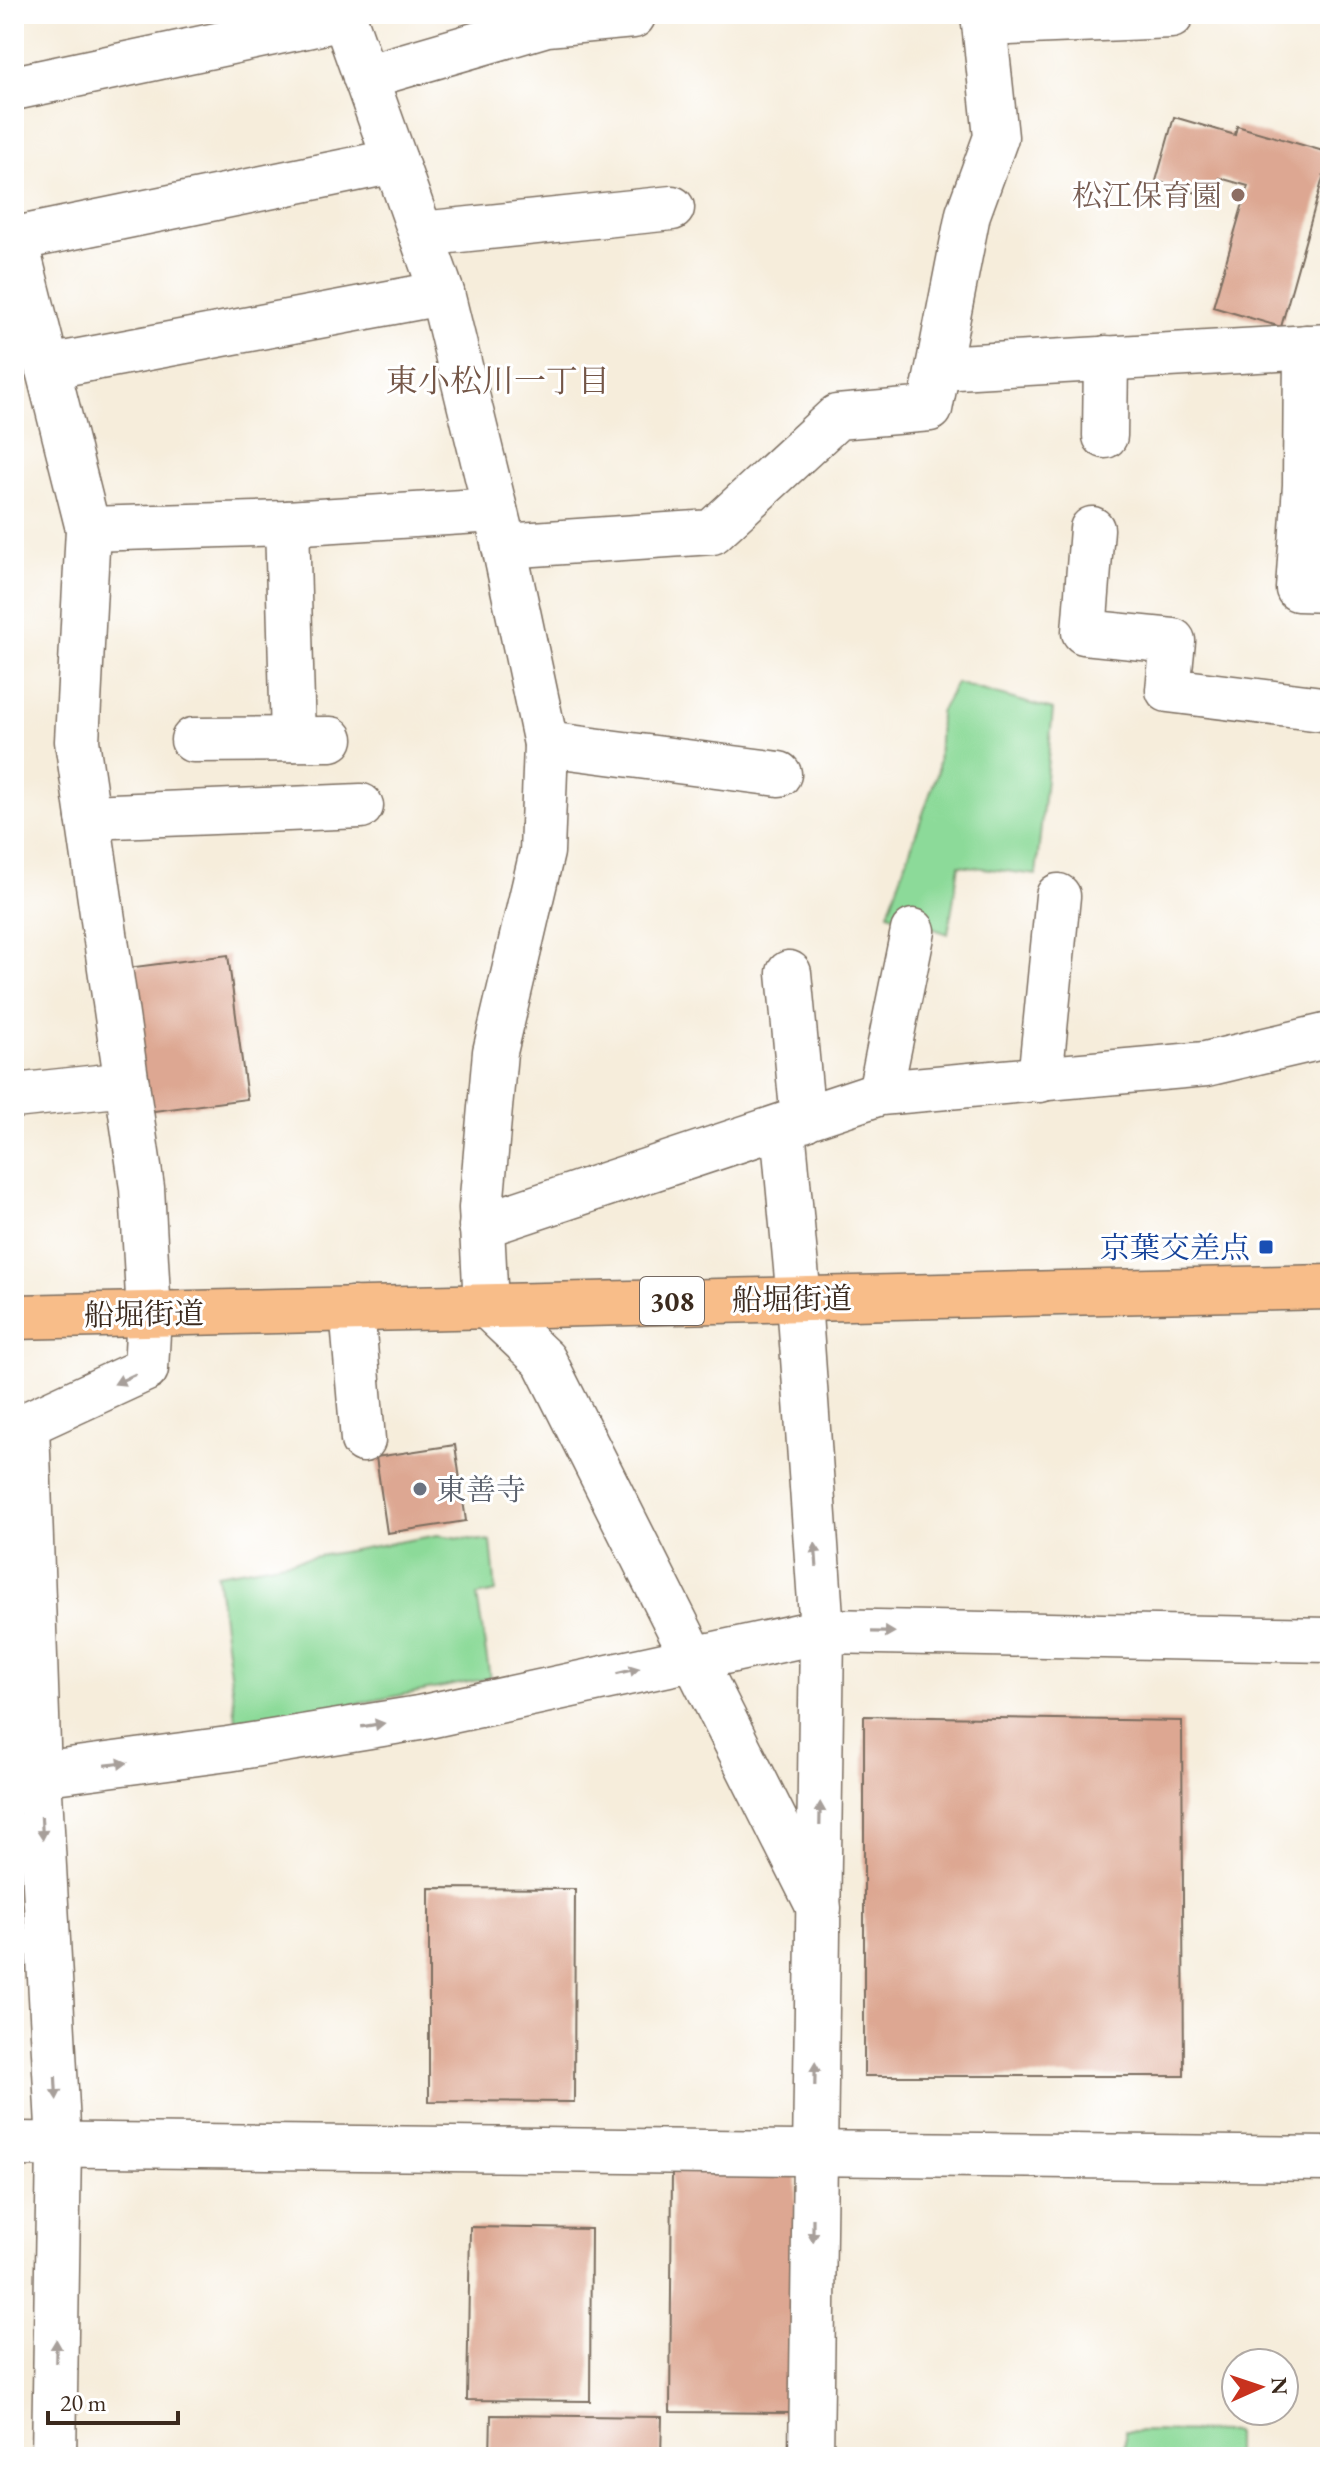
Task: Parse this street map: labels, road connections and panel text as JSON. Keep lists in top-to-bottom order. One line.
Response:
{"streets":{"main road":["船堀街道","308"]},"districts":["東小松川一丁目"],"places":{"other":["松江保育園","東善寺"],"transit":["京葉交差点"]},"scale_bar":"20 m","north":"right"}
